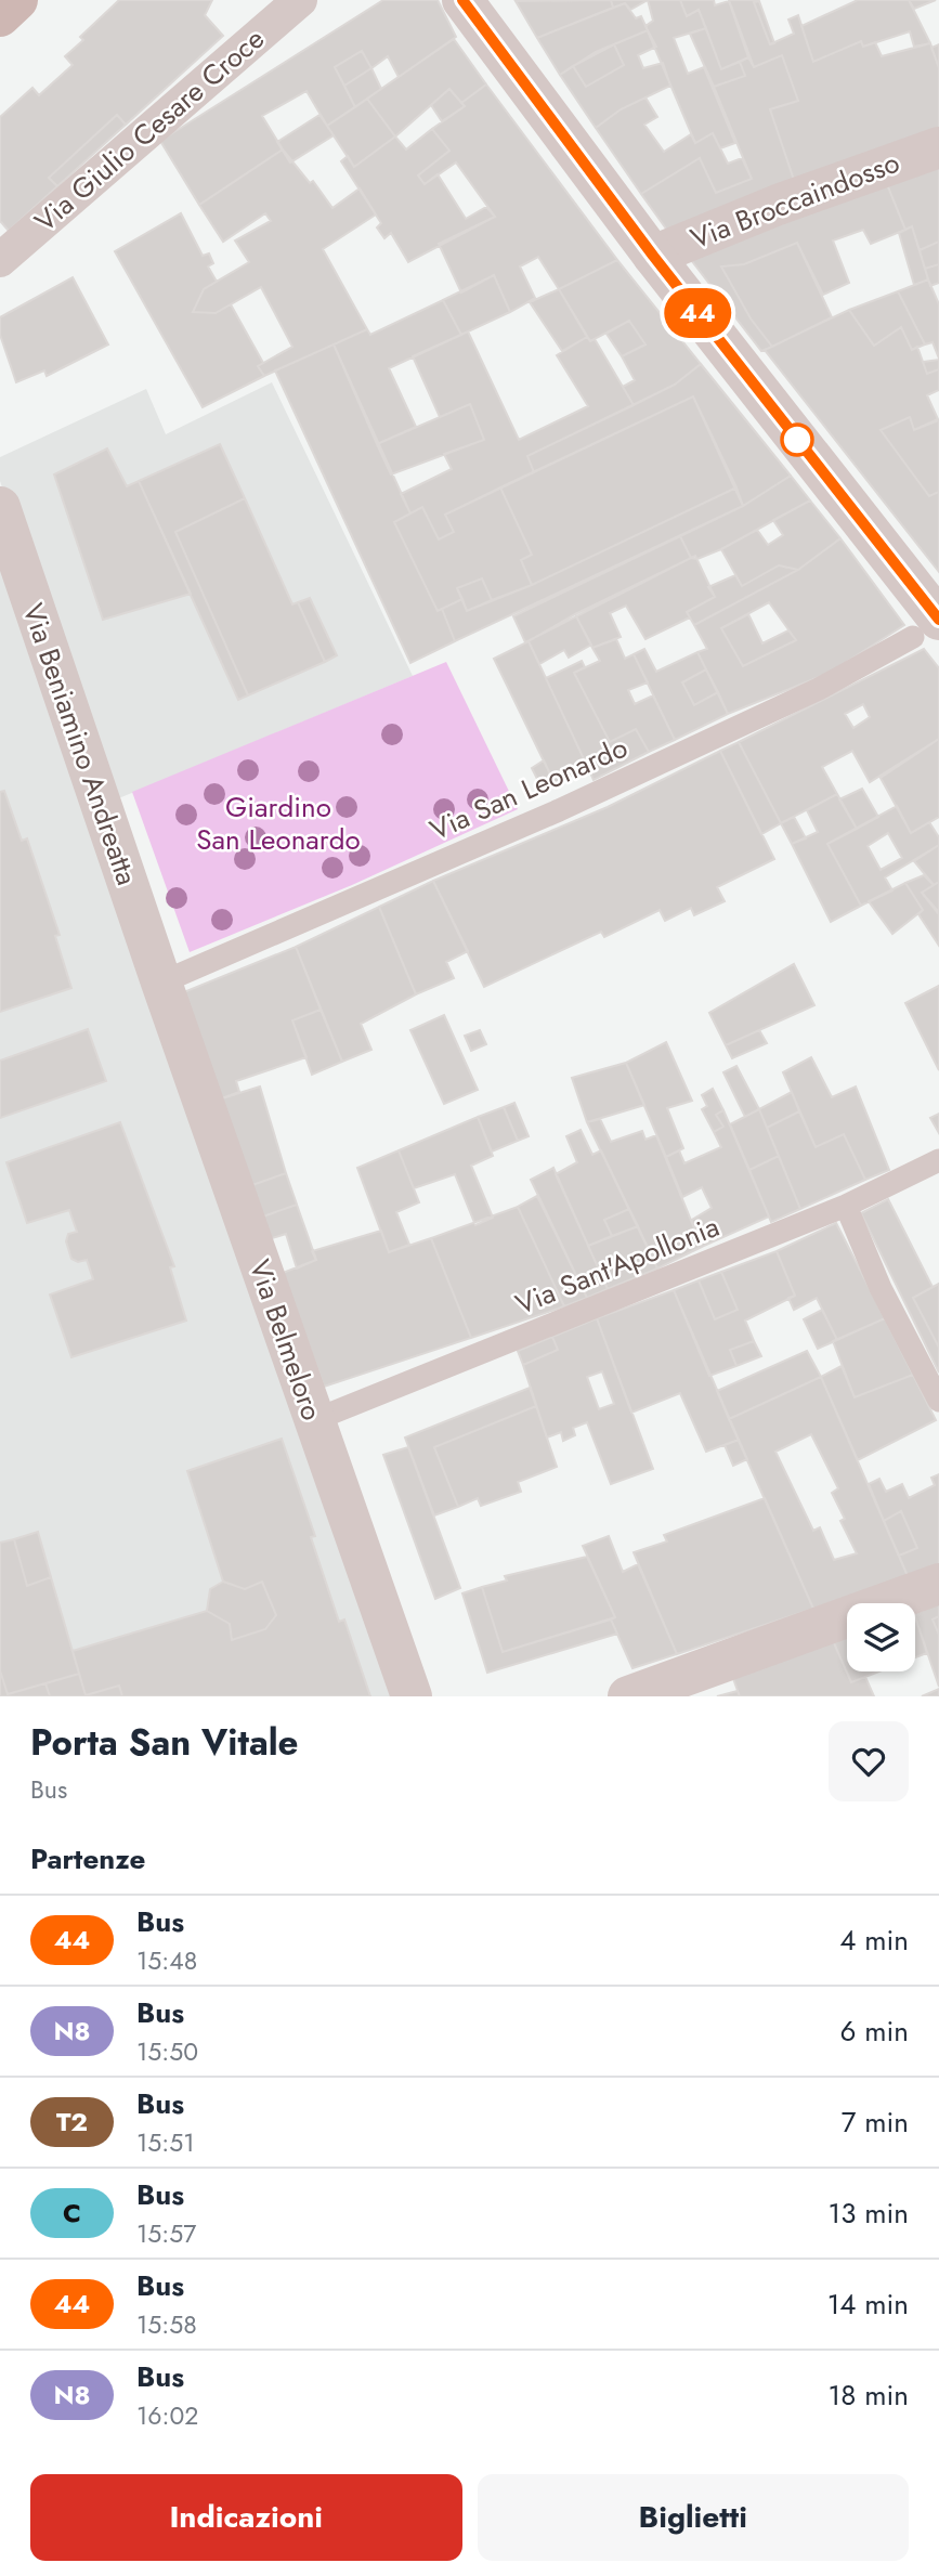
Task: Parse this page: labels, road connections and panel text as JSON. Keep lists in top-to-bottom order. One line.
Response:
{"streets":{"street":["Via Giulio Cesare Croce","Via Broccaindosso","Via Beniamino Andreatta","Via Belmeloro"],"lane":["Via San Leonardo","Via Sant'Apollonia"]},"crossings":[["Via Beniamino Andreatta","Via San Leonardo"],["Via Beniamino Andreatta","Via Belmeloro"],["Via San Leonardo","Via Belmeloro"],["Via Sant'Apollonia","Via Belmeloro"]],"parks":["Giardino San Leonardo"],"lines":["bus line 44"],"page":{"on_map":"44","heading":[["Porta San Vitale","Bus"],"Partenze"],"list":[{"mark":"44","name":"Bus","note":"15:48","value":"4 min"},{"mark":"N8","name":"Bus","note":"15:50","value":"6 min"},{"mark":"T2","name":"Bus","note":"15:51","value":"7 min"},{"mark":"C","name":"Bus","note":"15:57","value":"13 min"},{"mark":"44","name":"Bus","note":"15:58","value":"14 min"},{"mark":"N8","name":"Bus","note":"16:02","value":"18 min"}],"buttons":["Indicazioni","Biglietti"]}}
